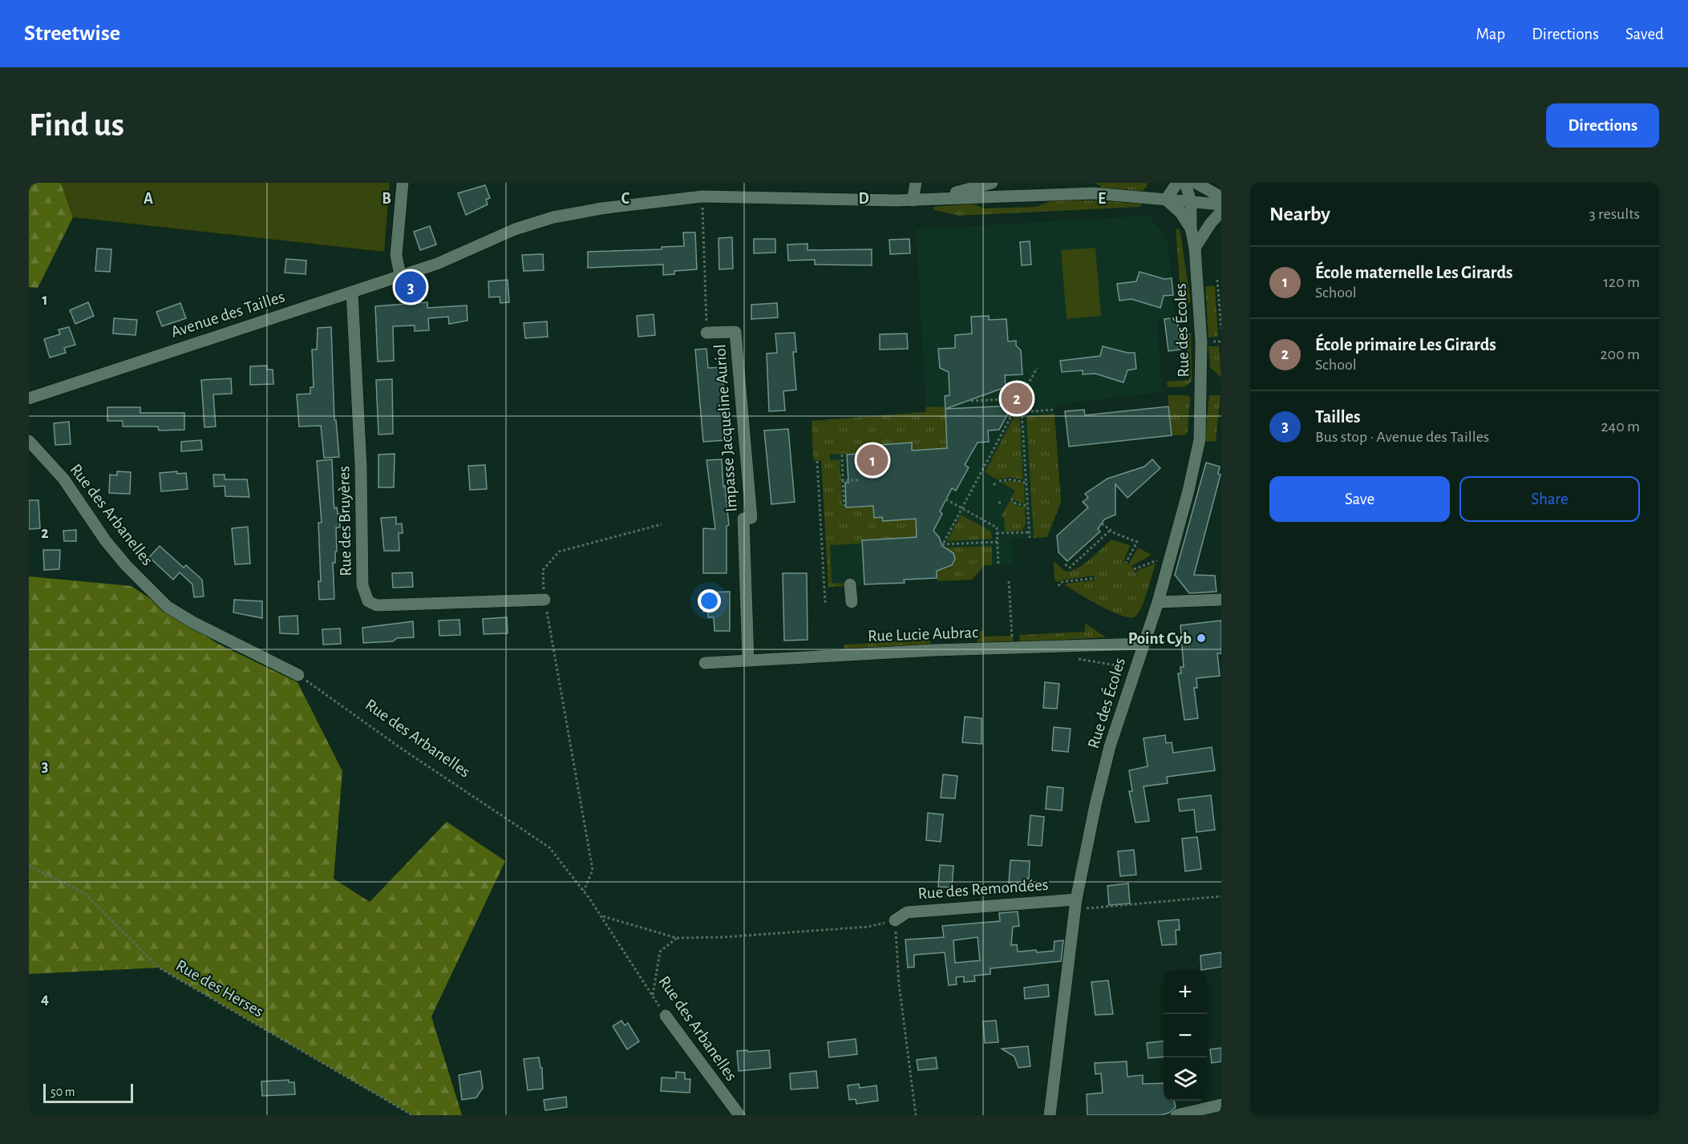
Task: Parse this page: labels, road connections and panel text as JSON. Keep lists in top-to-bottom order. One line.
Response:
{"streets":{"street":["Avenue des Tailles","Rue des Écoles","Impasse Jacqueline Auriol","Rue des Arbanelles","Rue des Bruyères","Rue Lucie Aubrac","Rue des Remondées"],"path":["Rue des Herses"]},"crossings":[["Avenue des Tailles","Rue des Bruyères"],["Rue des Écoles","Rue Lucie Aubrac"],["Rue des Écoles","Rue des Remondées"],["Impasse Jacqueline Auriol","Rue Lucie Aubrac"]],"places":["Point Cyb"],"scale_bar":"50 m","page":{"header":"Streetwise","nav":["Map","Directions","Saved"],"buttons":["Directions",["Save","Share"]],"title":"Find us","heading":["Nearby","3 results"],"list":[{"mark":"1","name":"École maternelle Les Girards","note":"School","value":"120 m"},{"mark":"2","name":"École primaire Les Girards","note":"School","value":"200 m"},{"mark":"3","name":"Tailles","note":"Bus stop · Avenue des Tailles","value":"240 m"}],"pins":["3","2","1"],"map_buttons":["+","−"],"scale":"50 m"},"grid":{"columns":["A","B","C","D","E"],"rows":["1","2","3","4"]}}
